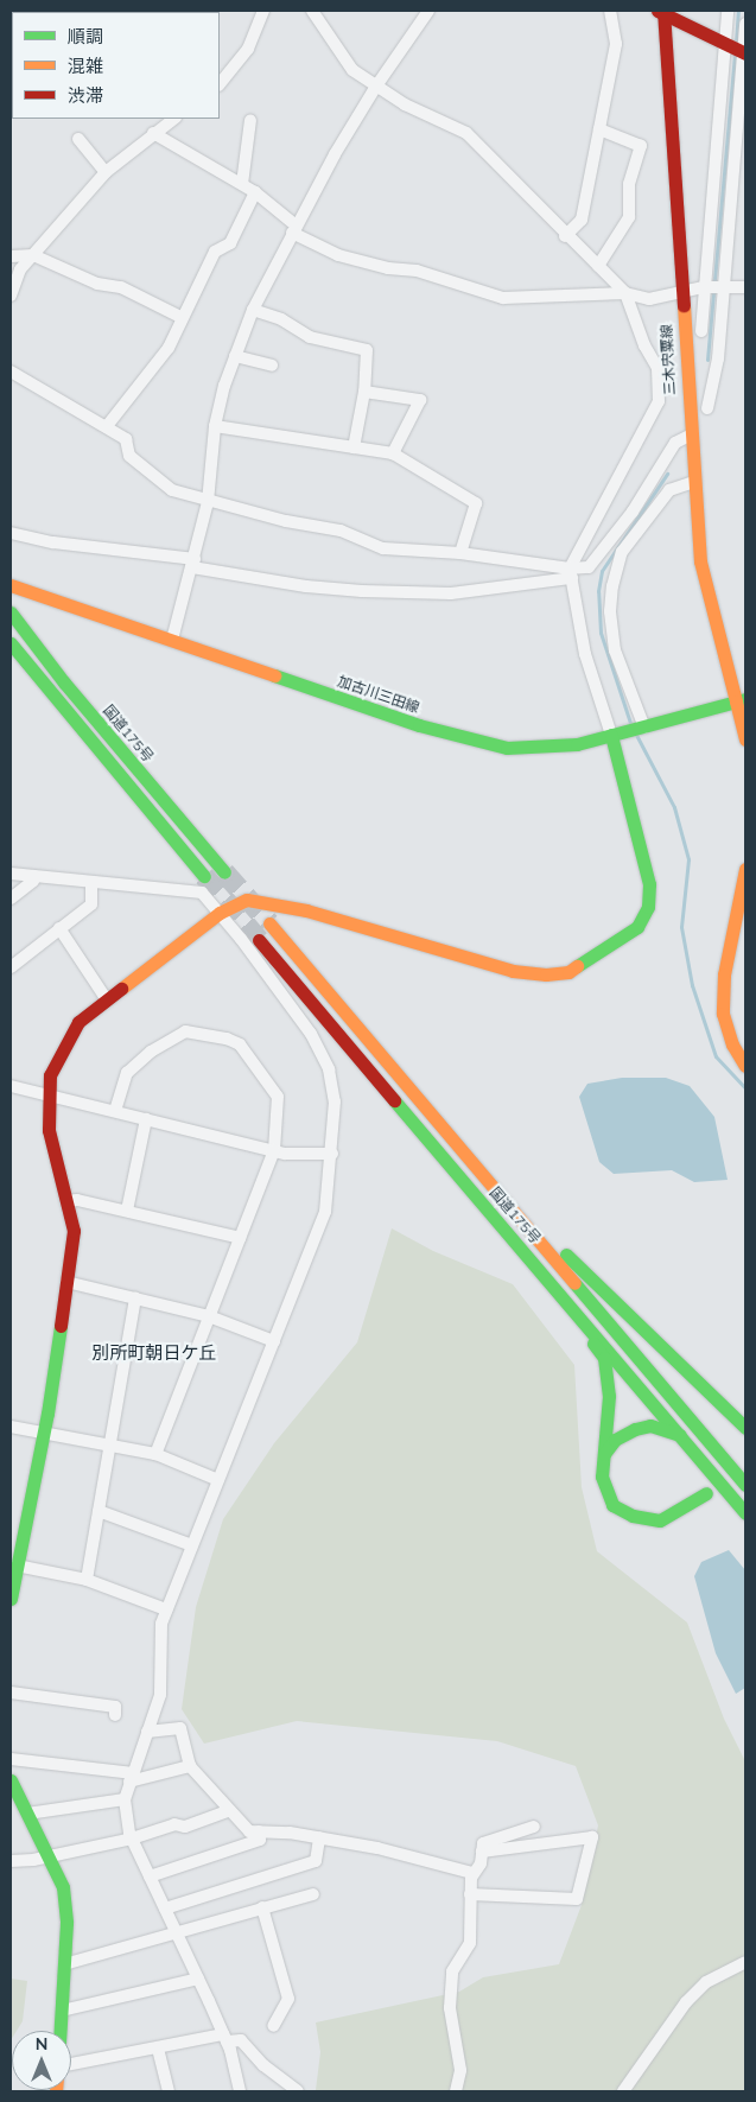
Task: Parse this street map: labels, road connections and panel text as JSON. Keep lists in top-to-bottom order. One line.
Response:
{"streets":{"main road":["三木宍粟線","加古川三田線","国道175号"]},"crossings":[["三木宍粟線","加古川三田線"]],"districts":["別所町朝日ケ丘"],"legend":["順調","混雑","渋滞"],"north":"top"}
